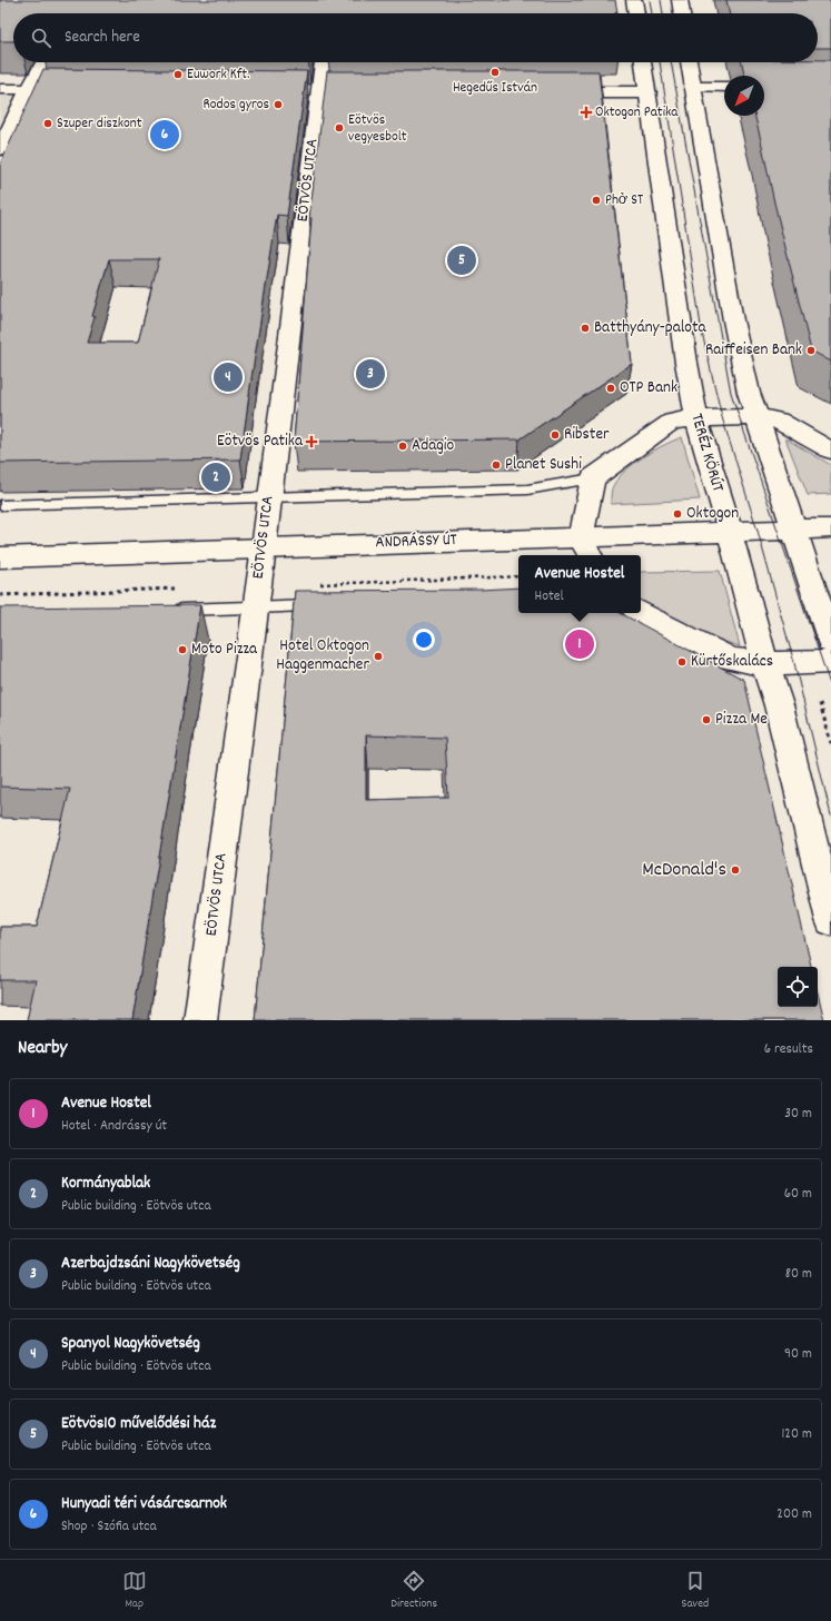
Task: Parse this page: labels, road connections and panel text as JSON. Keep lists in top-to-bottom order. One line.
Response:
{"streets":{"main road":["EÖTVÖS UTCA","TERÉZ KÖRÚT","ANDRÁSSY ÚT"]},"crossings":[["EÖTVÖS UTCA","ANDRÁSSY ÚT"],["TERÉZ KÖRÚT","ANDRÁSSY ÚT"]],"places":{"other":["Hegedűs István","Euwork Kft.","Rodos gyros","Szuper diszkont","Eötvös vegyesbolt","Phở ST","Batthyány-palota","Raiffeisen Bank","OTP Bank","Ribster","Adagio","Planet Sushi","Oktogon","Moto Pizza","Hotel Oktogon Haggenmacher","Kürtőskalács","Pizza Me","McDonald's"],"health":["Oktogon Patika","Eötvös Patika"]},"north":"bottom left","page":{"search":"Search here","pins":["6","5","3","4","2","1"],"popup":["Avenue Hostel","Hotel"],"heading":["Nearby","6 results"],"list":[{"mark":"1","name":"Avenue Hostel","note":"Hotel · Andrássy út","value":"30 m"},{"mark":"2","name":"Kormányablak","note":"Public building · Eötvös utca","value":"60 m"},{"mark":"3","name":"Azerbajdzsáni Nagykövetség","note":"Public building · Eötvös utca","value":"80 m"},{"mark":"4","name":"Spanyol Nagykövetség","note":"Public building · Eötvös utca","value":"90 m"},{"mark":"5","name":"Eötvös10 művelődési ház","note":"Public building · Eötvös utca","value":"120 m"},{"mark":"6","name":"Hunyadi téri vásárcsarnok","note":"Shop · Szófia utca","value":"200 m"}],"nav":["Map","Directions","Saved"]}}
